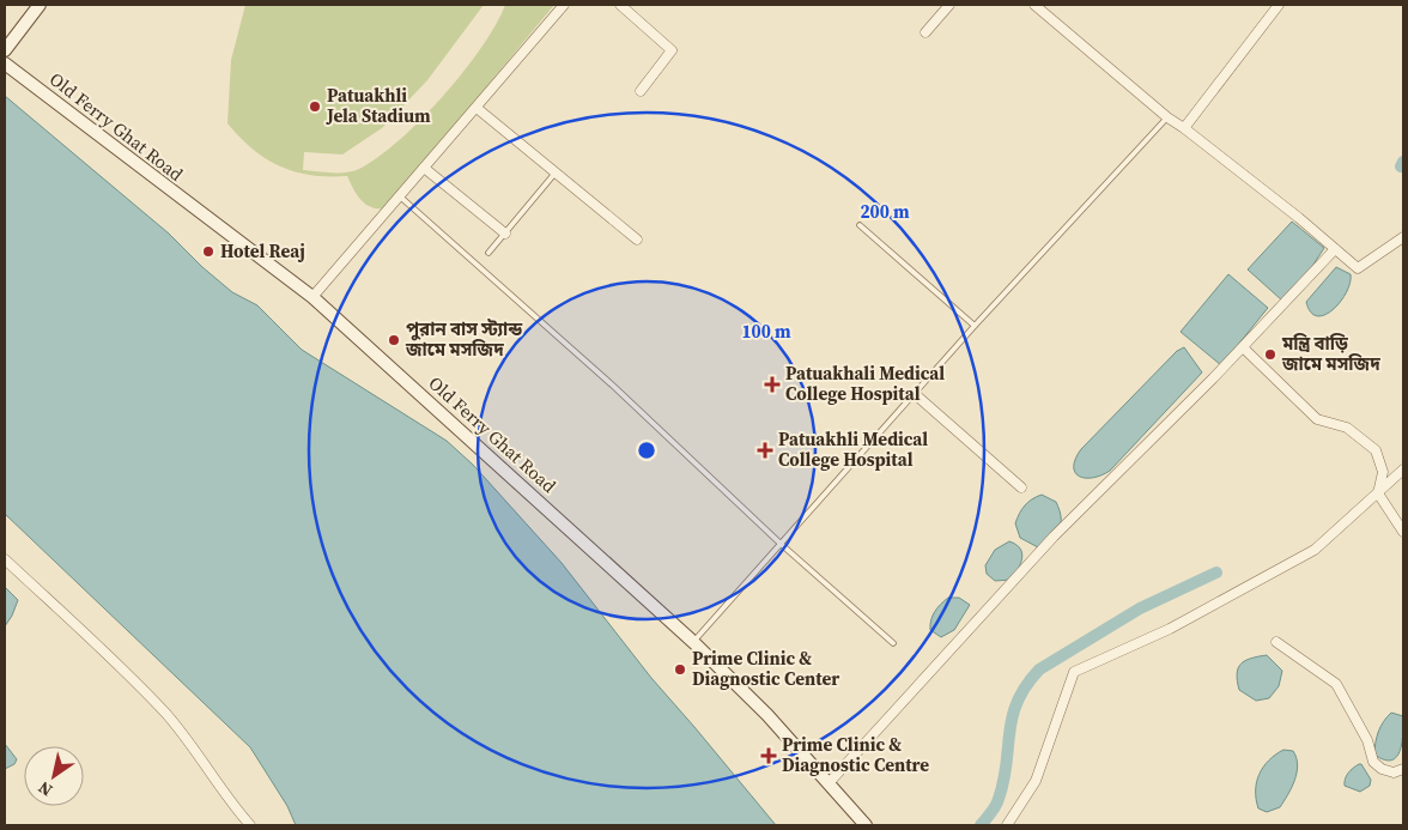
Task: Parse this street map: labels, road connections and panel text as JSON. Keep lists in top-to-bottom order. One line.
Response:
{"streets":{"street":["Old Ferry Ghat Road"]},"places":{"other":["Patuakhli Jela Stadium","Hotel Reaj","পুরান বাস স্ট্যান্ড জামে মসজিদ","মন্ত্রি বাড়ি জামে মসজিদ","Prime Clinic & Diagnostic Center"],"health":["Patuakhali Medical College Hospital","Patuakhli Medical College Hospital","Prime Clinic & Diagnostic Centre"]},"north":"bottom left","rings":["200 m","100 m"]}
